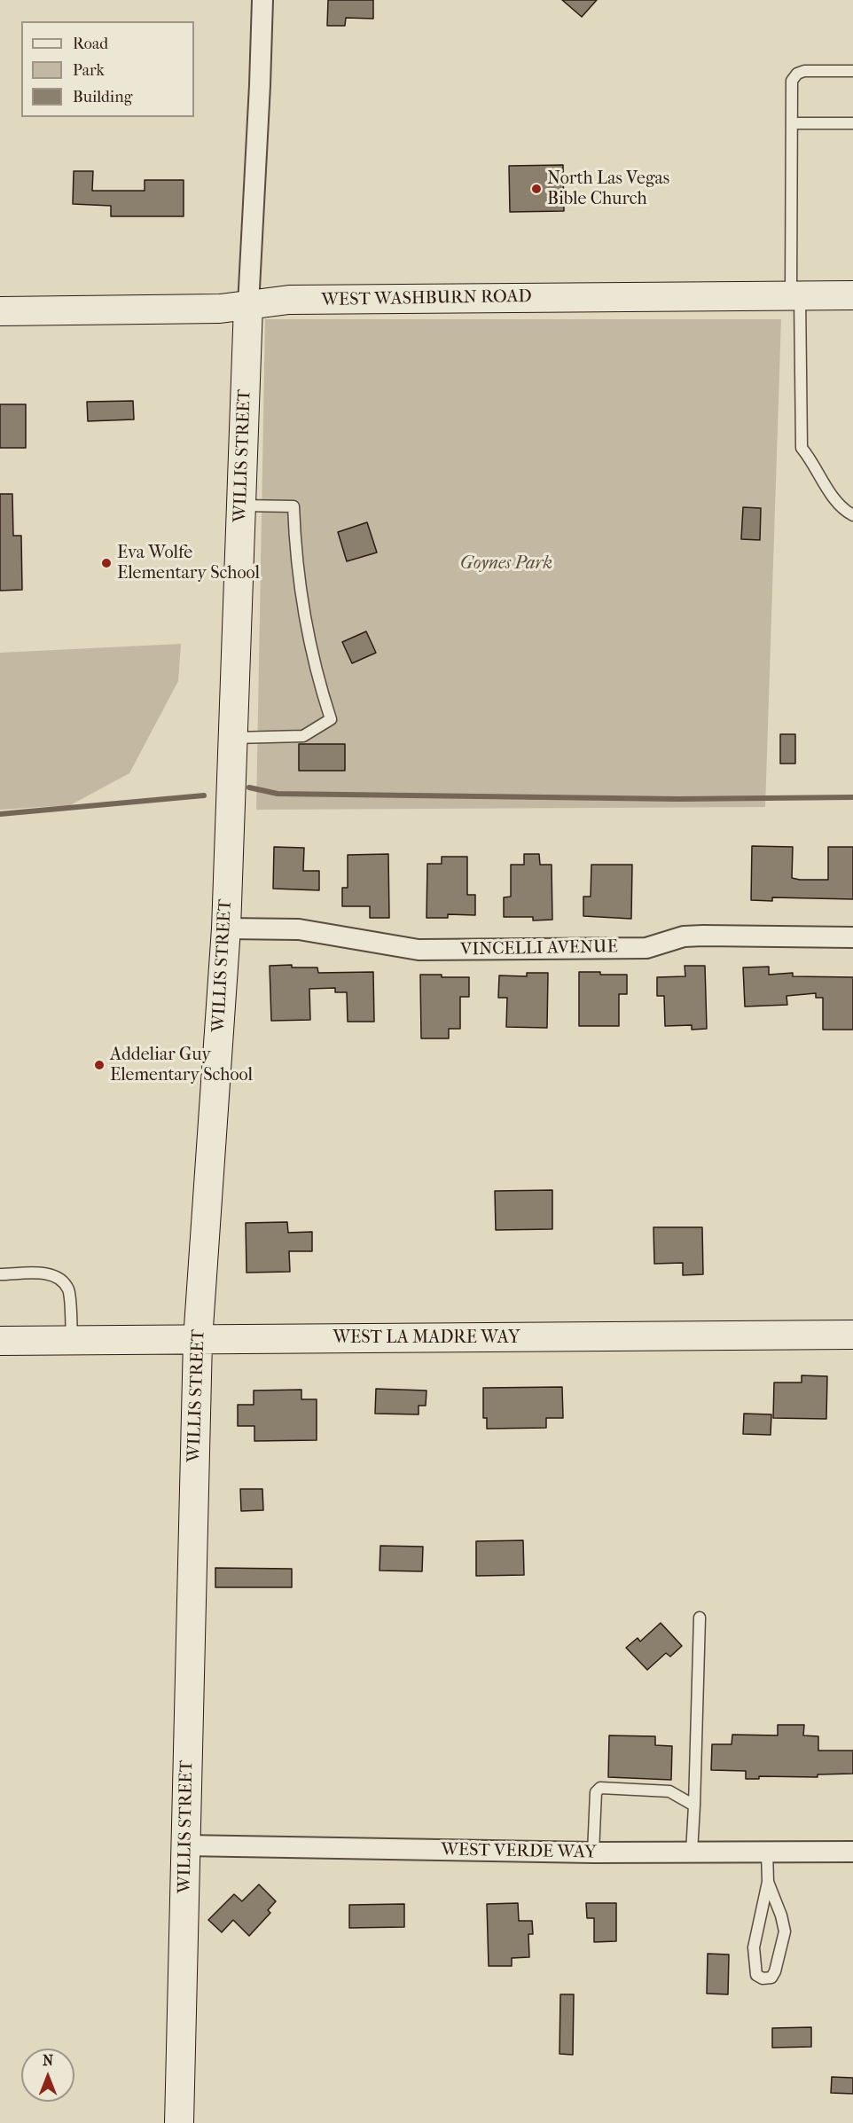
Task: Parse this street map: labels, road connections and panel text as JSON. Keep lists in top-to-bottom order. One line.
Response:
{"streets":{"street":["WEST WASHBURN ROAD","WILLIS STREET","VINCELLI AVENUE","WEST LA MADRE WAY","WEST VERDE WAY"]},"crossings":[["WEST WASHBURN ROAD","WILLIS STREET"],["WILLIS STREET","VINCELLI AVENUE"],["WILLIS STREET","WEST LA MADRE WAY"],["WILLIS STREET","WEST VERDE WAY"]],"parks":["Goynes Park"],"places":["North Las Vegas Bible Church","Eva Wolfe Elementary School","Addeliar Guy Elementary School"],"legend":["Road","Park","Building"],"north":"top"}
